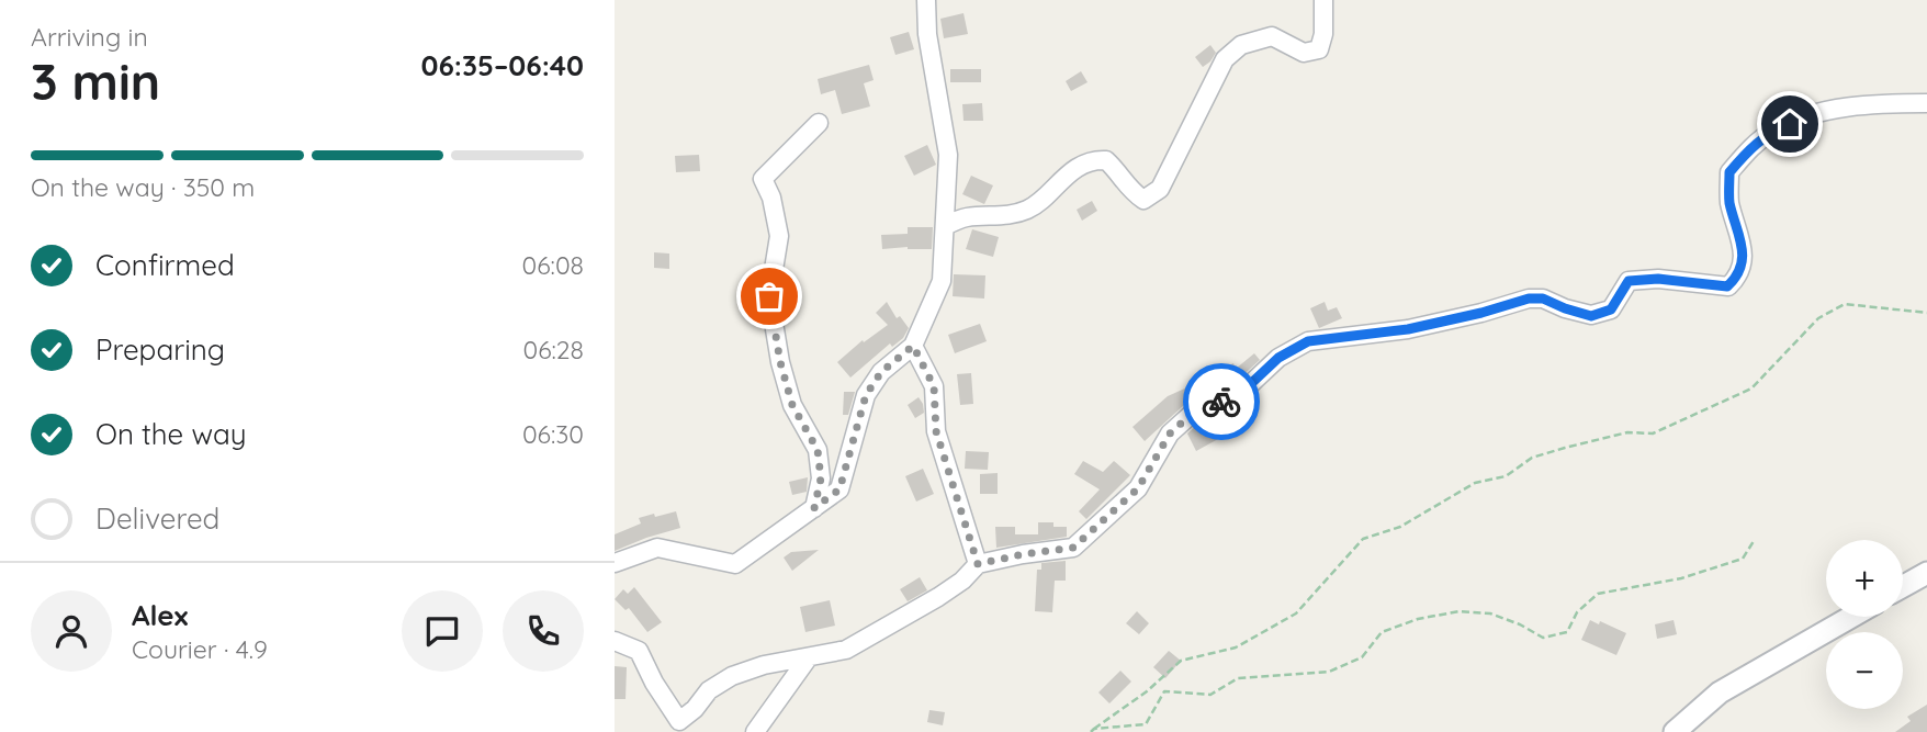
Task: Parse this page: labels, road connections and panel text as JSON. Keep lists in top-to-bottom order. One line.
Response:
{"page":{"heading":["3 min","Arriving in","06:35–06:40"],"panel":["Alex","Courier · 4.9"],"bar":"On the way · 350 m","list":[["Confirmed","06:08"],["Preparing","06:28"],["On the way","06:30"],"Delivered"],"map_buttons":["+","−"]}}
